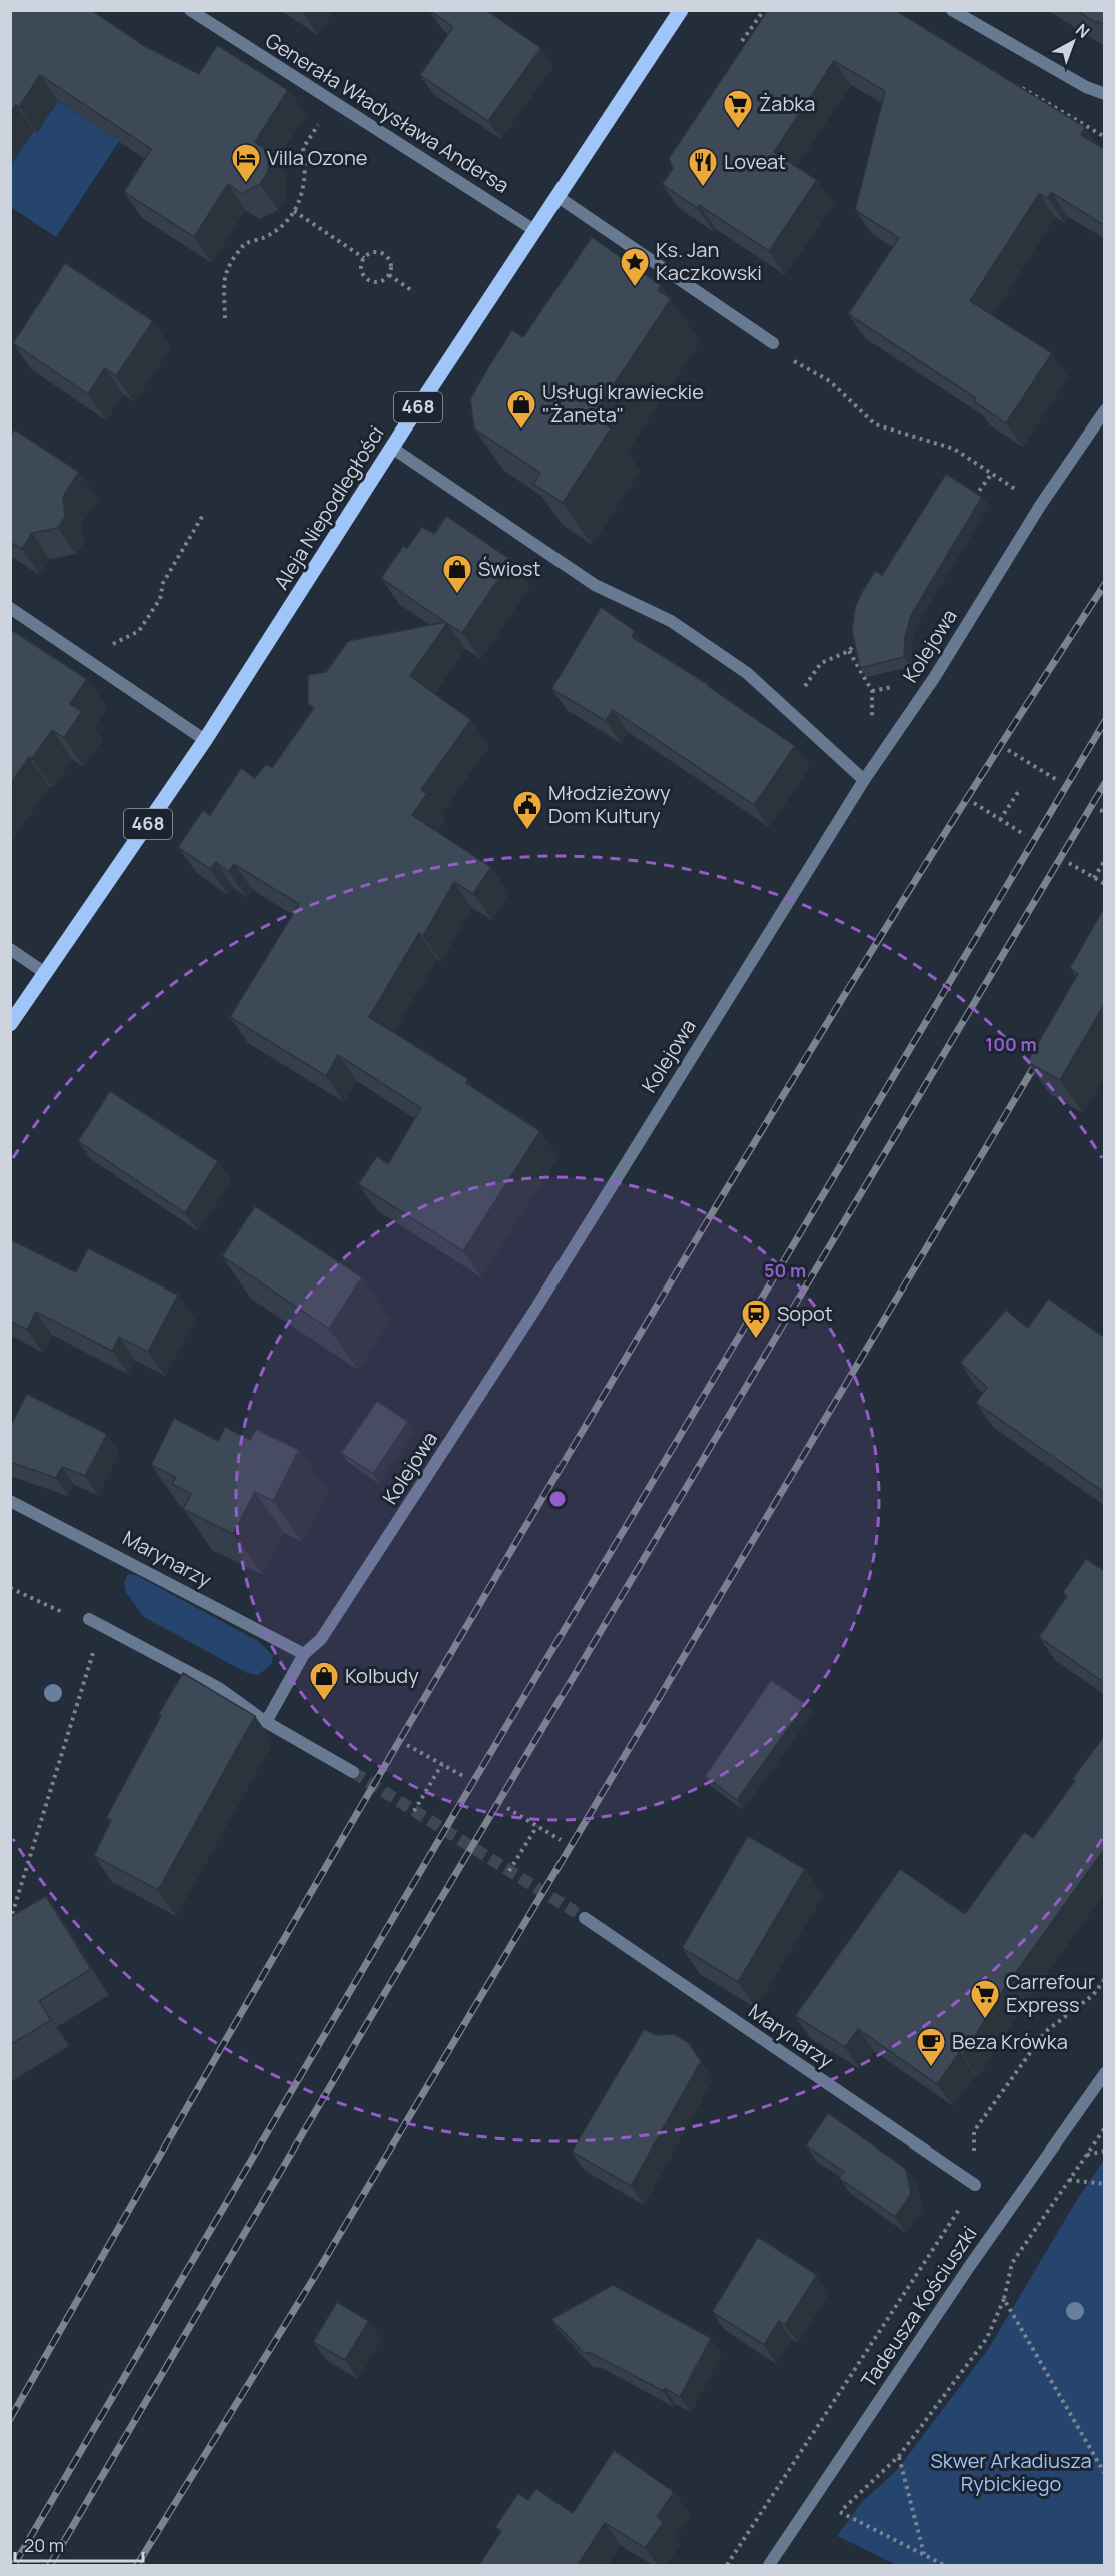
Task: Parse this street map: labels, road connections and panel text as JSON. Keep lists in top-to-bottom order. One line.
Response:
{"streets":{"main road":["468","Aleja Niepodległości"],"street":["Generała Władysława Andersa","Kolejowa","Marynarzy","Tadeusza Kościuszki"]},"crossings":[["Generała Władysława Andersa","Aleja Niepodległości"],["Kolejowa","Marynarzy"]],"parks":["Skwer Arkadiusza Rybickiego"],"places":{"supermarket":["Żabka","Carrefour Express"],"hotel":["Villa Ozone"],"restaurant":["Loveat"],"place":["Ks. Jan Kaczkowski"],"shop":["Usługi krawieckie \"Żaneta\"","Świost","Kolbudy"],"public building":["Młodzieżowy Dom Kultury"],"station":["Sopot"],"cafe":["Beza Krówka"]},"scale_bar":"20 m","north":"top right","rings":["100 m","50 m"]}
